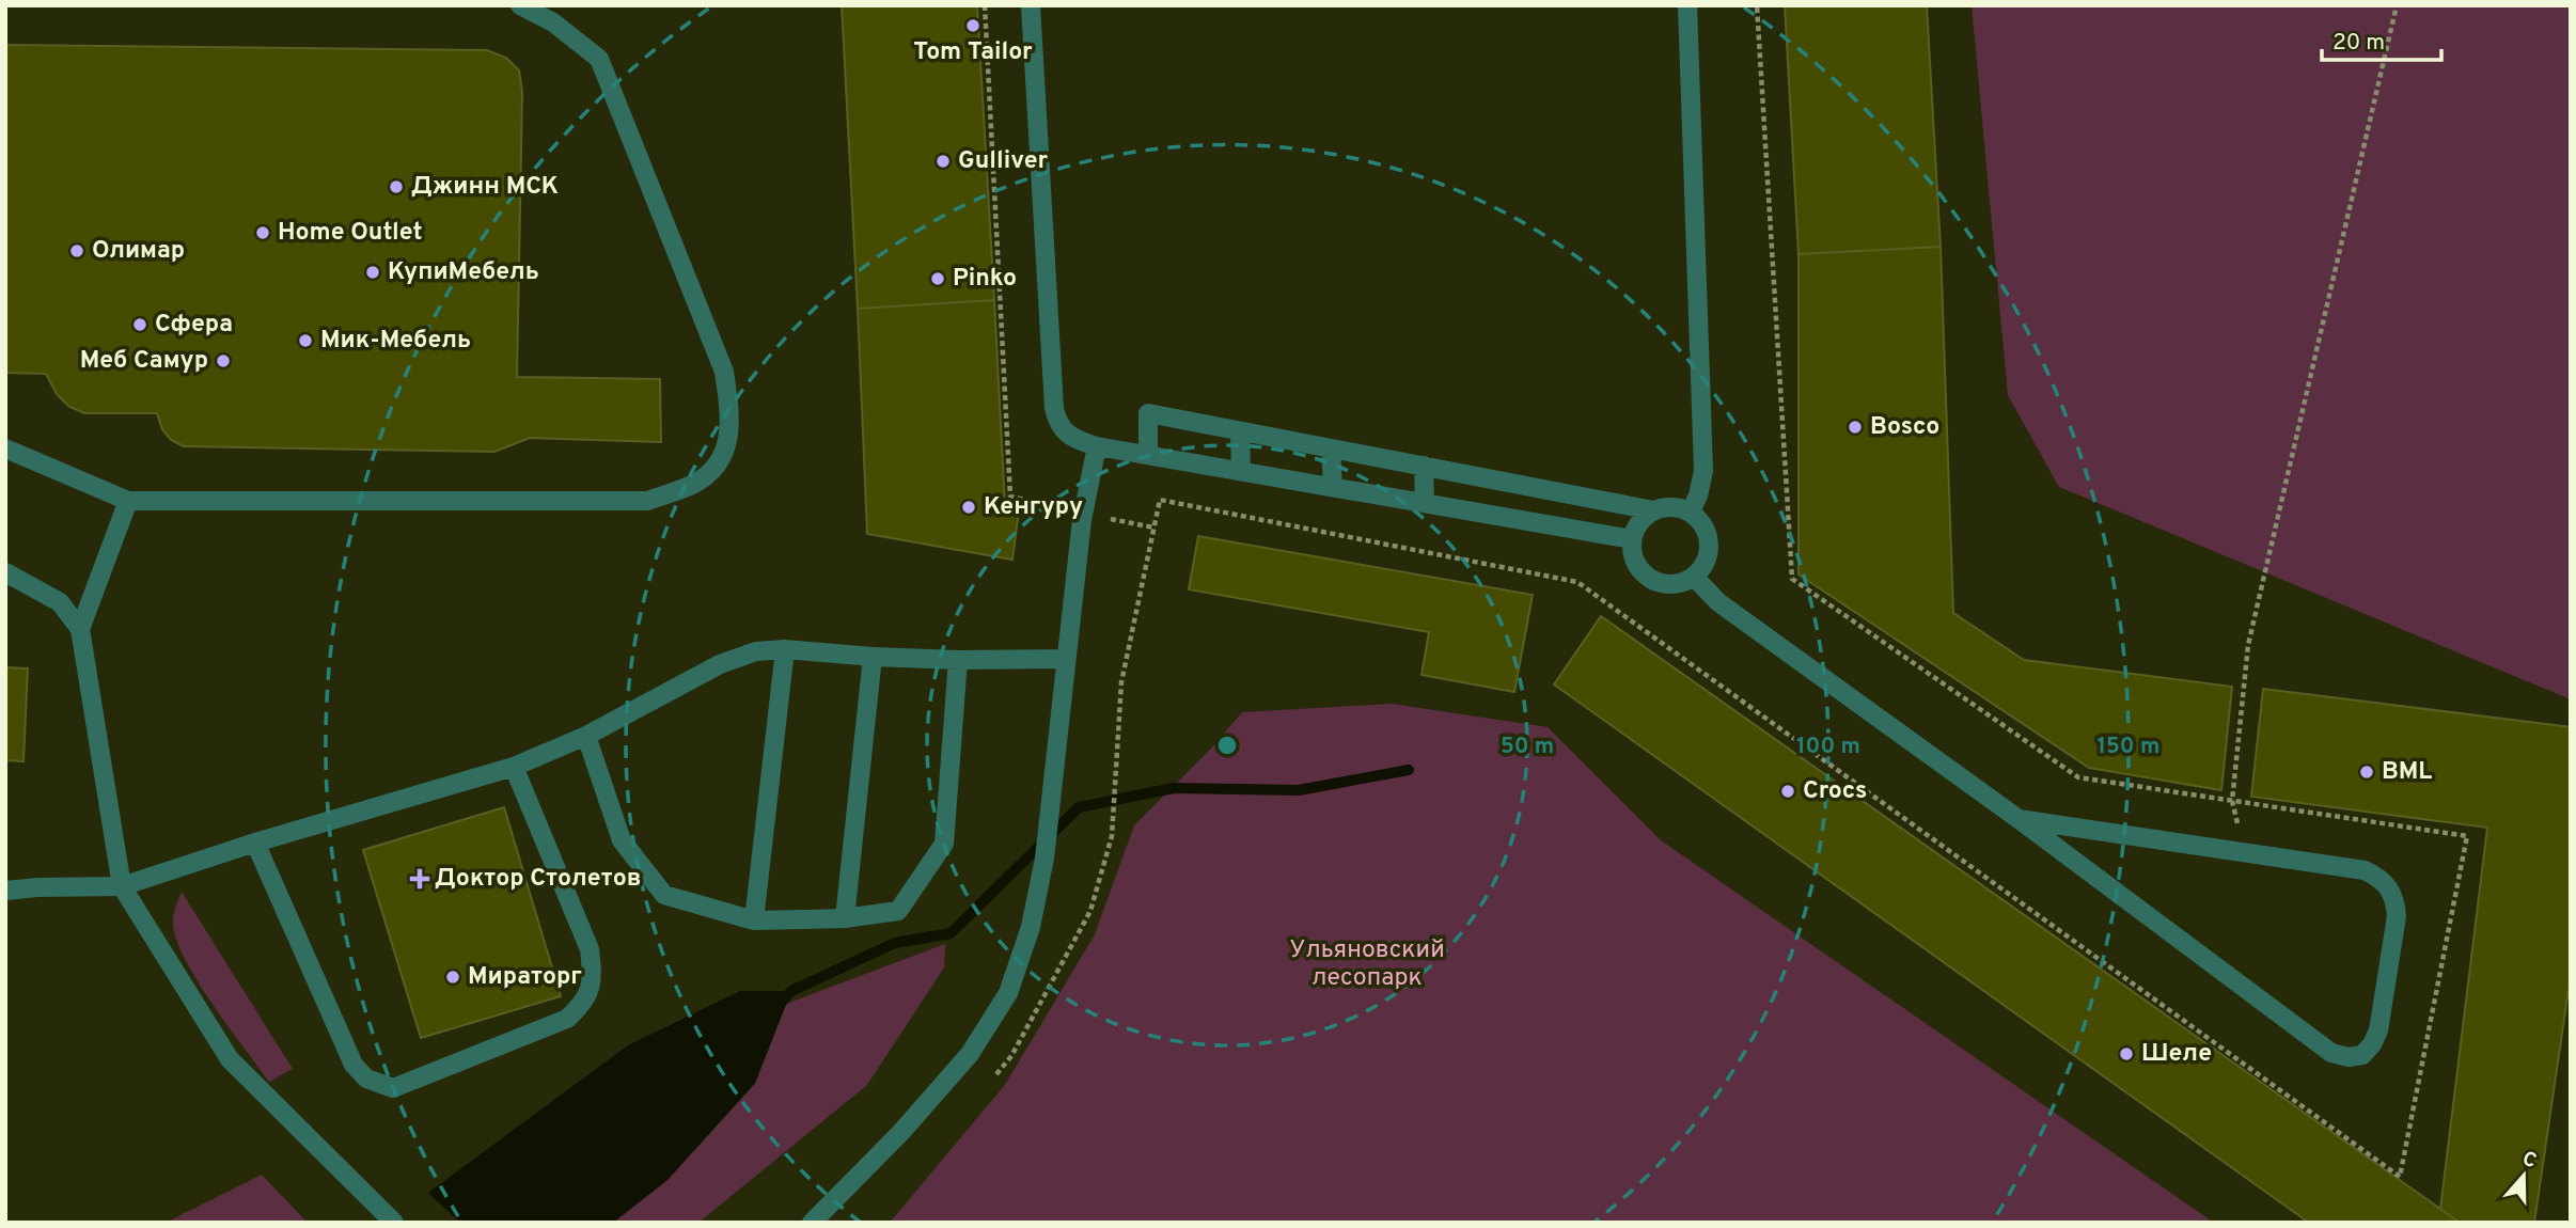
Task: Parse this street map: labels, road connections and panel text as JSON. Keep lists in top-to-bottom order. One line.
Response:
{"parks":["Ульяновский лесопарк"],"places":{"other":["Tom Tailor","Gulliver","Джинн МСК","Home Outlet","Олимар","КупиМебель","Pinko","Сфера","Мик-Мебель","Меб Самур","Bosco","Кенгуру","BML","Crocs","Мираторг","Шеле"],"health":["Доктор Столетов"]},"scale_bar":"20 m","north":"top","rings":["50 m","100 m","150 m"]}
